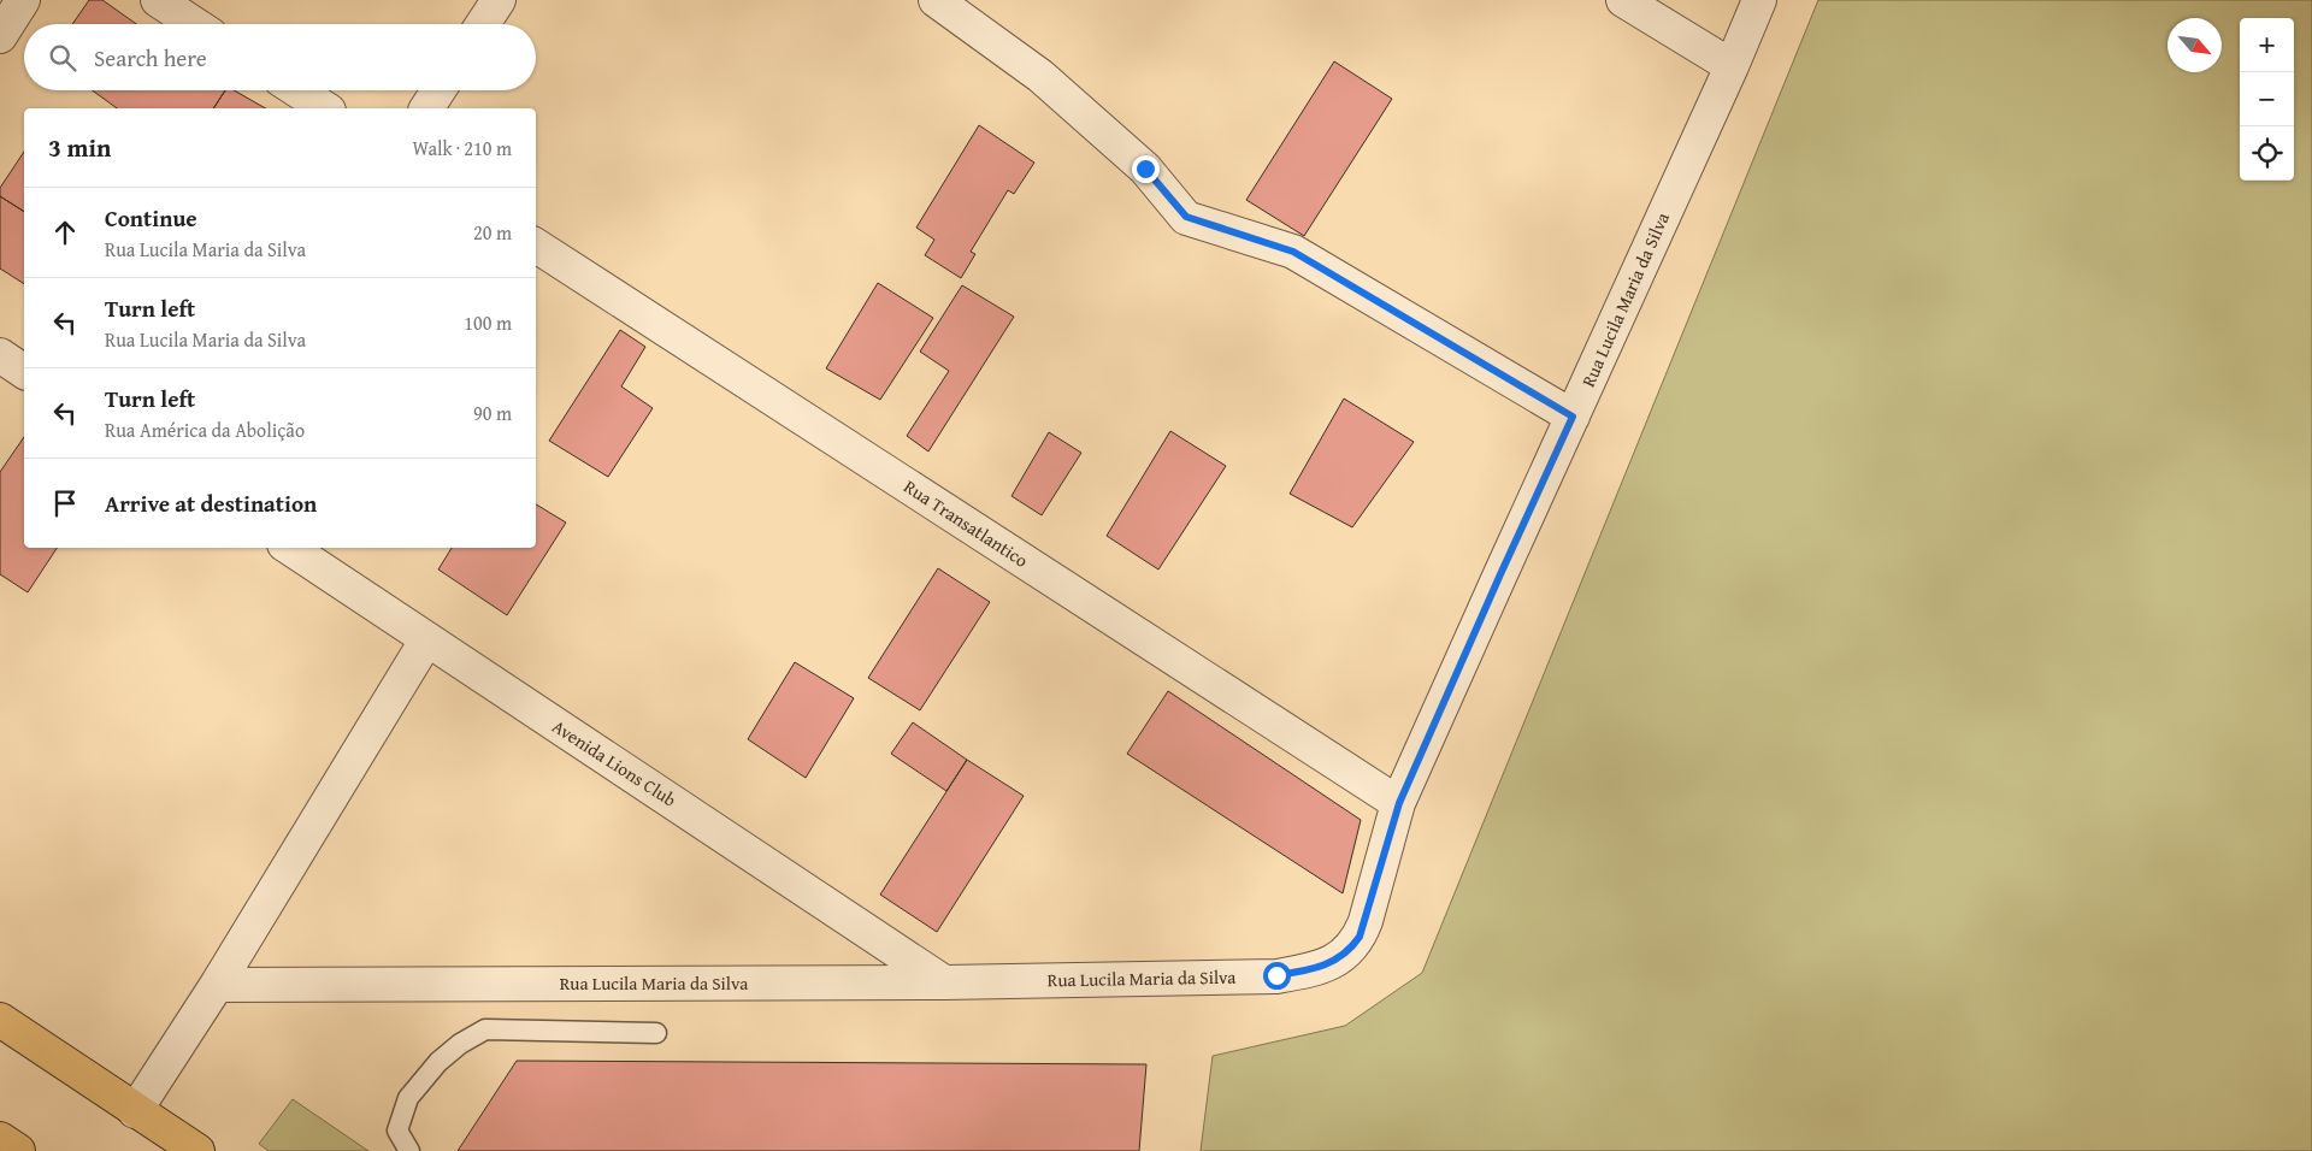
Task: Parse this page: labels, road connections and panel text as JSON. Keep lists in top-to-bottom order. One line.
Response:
{"streets":{"street":["Rua Lucila Maria da Silva","Rua Transatlantico","Avenida Lions Club"]},"crossings":[["Rua Lucila Maria da Silva","Rua Transatlantico"],["Rua Lucila Maria da Silva","Avenida Lions Club"]],"north":"bottom right","page":{"map_buttons":["+","−"],"search":"Search here","heading":["3 min","Walk · 210 m"],"list":[["Continue","Rua Lucila Maria da Silva","20 m"],["Turn left","Rua Lucila Maria da Silva","100 m"],["Turn left","Rua América da Abolição","90 m"],"Arrive at destination"]}}
